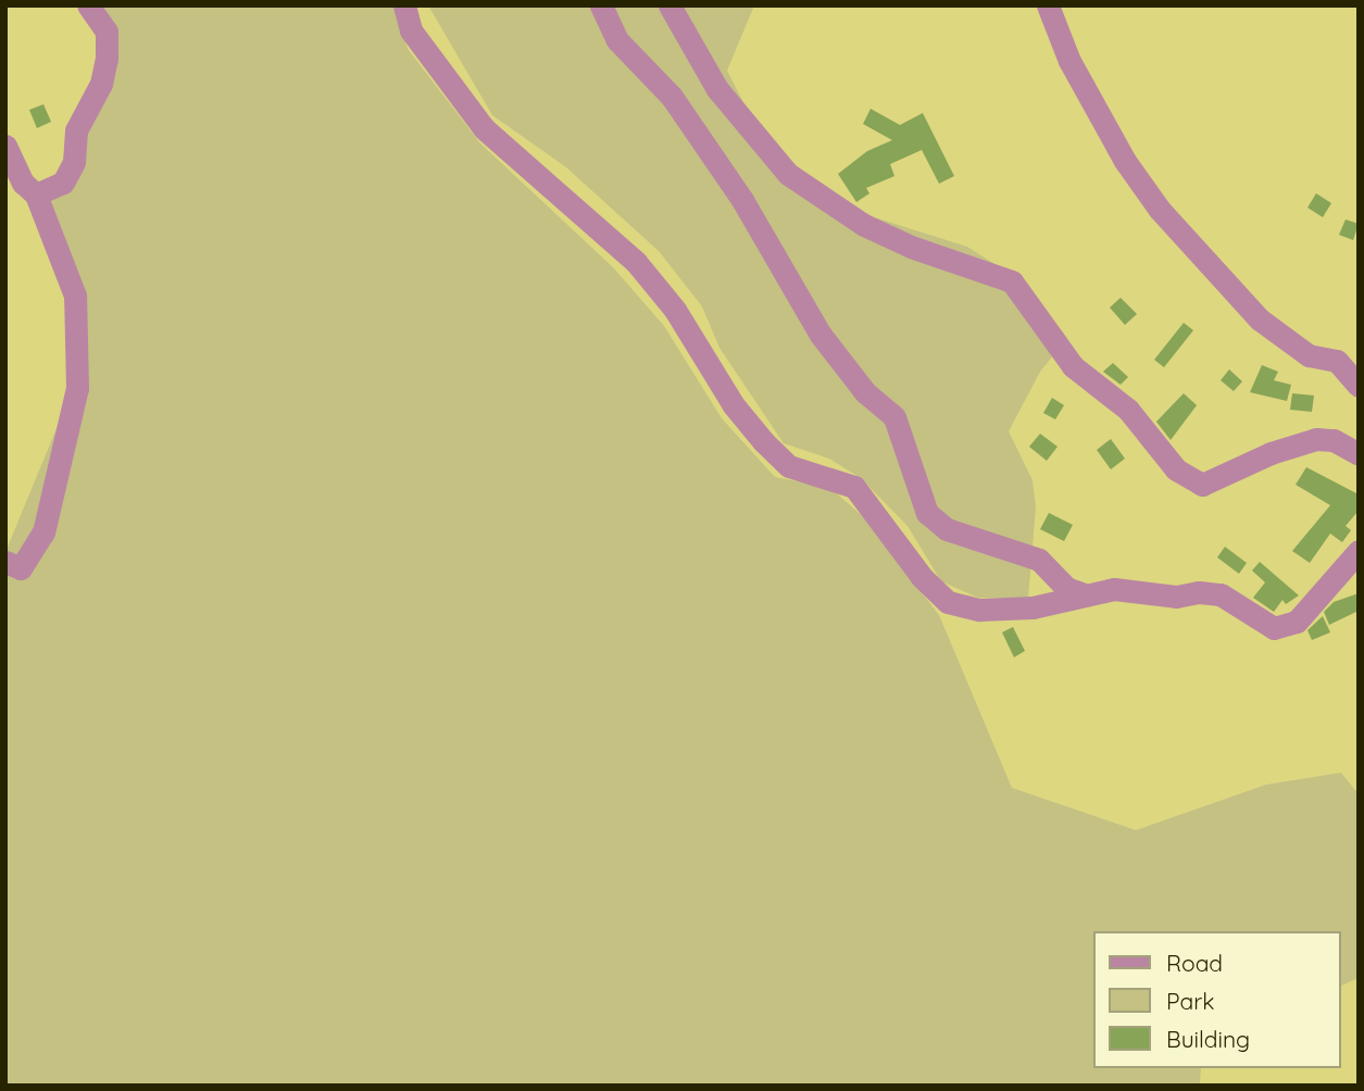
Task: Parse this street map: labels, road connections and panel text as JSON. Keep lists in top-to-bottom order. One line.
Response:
{"legend":["Road","Park","Building"]}
